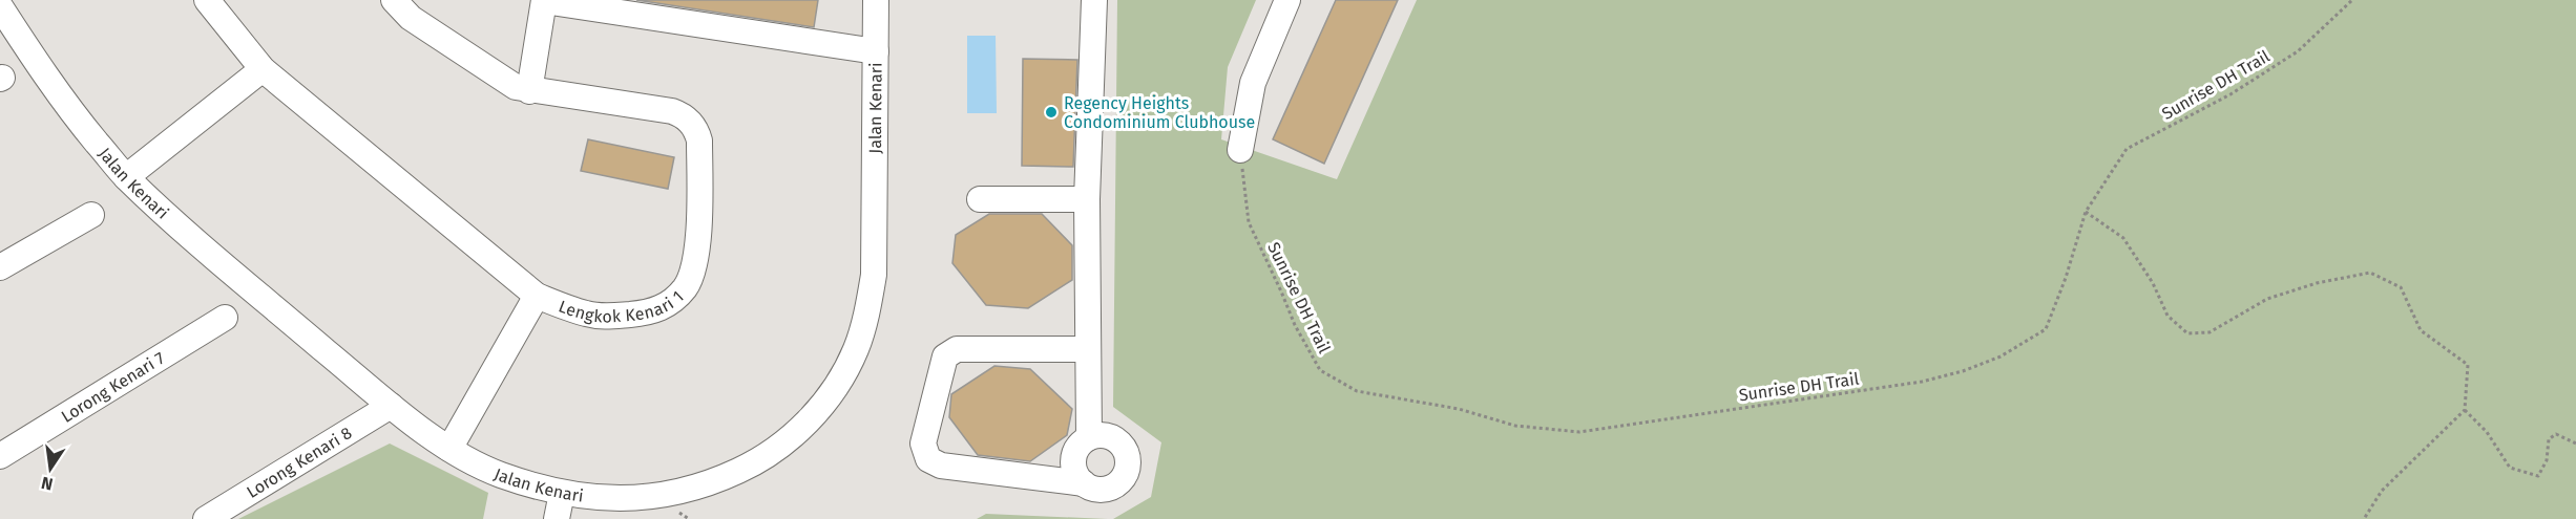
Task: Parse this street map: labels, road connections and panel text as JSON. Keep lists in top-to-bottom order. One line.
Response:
{"streets":{"street":["Jalan Kenari","Lengkok Kenari 1","Lorong Kenari 7","Lorong Kenari 8"],"path":["Sunrise DH Trail"]},"crossings":[["Jalan Kenari","Lorong Kenari 8"]],"places":["Regency Heights Condominium Clubhouse"],"north":"bottom"}
